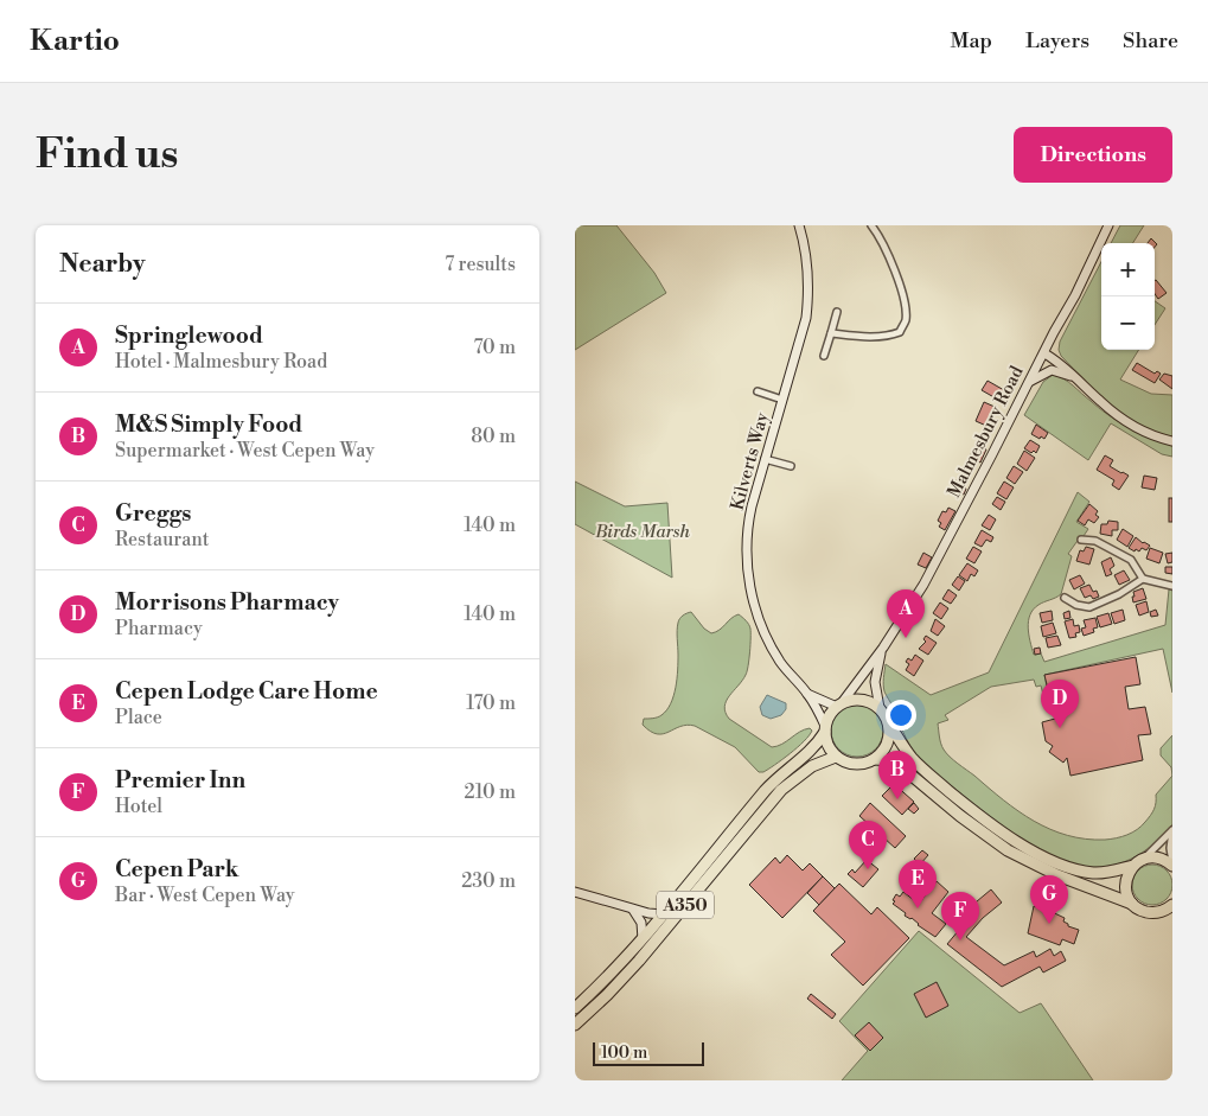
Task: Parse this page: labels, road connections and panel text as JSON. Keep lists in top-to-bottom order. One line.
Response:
{"streets":{"highway":["A350"],"main road":["Malmesbury Road","Kilverts Way"]},"crossings":[["Malmesbury Road","Kilverts Way"],["Malmesbury Road","A350"],["Kilverts Way","A350"]],"parks":["Birds Marsh"],"scale_bar":"100 m","page":{"header":"Kartio","nav":["Map","Layers","Share"],"buttons":"Directions","title":"Find us","heading":["Nearby","7 results"],"map_buttons":["+","−"],"list":[{"mark":"A","name":"Springlewood","note":"Hotel · Malmesbury Road","value":"70 m"},{"mark":"B","name":"M&S Simply Food","note":"Supermarket · West Cepen Way","value":"80 m"},{"mark":"C","name":"Greggs","note":"Restaurant","value":"140 m"},{"mark":"D","name":"Morrisons Pharmacy","note":"Pharmacy","value":"140 m"},{"mark":"E","name":"Cepen Lodge Care Home","note":"Place","value":"170 m"},{"mark":"F","name":"Premier Inn","note":"Hotel","value":"210 m"},{"mark":"G","name":"Cepen Park","note":"Bar · West Cepen Way","value":"230 m"}],"pins":["A","D","B","C","E","G","F"],"scale":"100 m"}}
